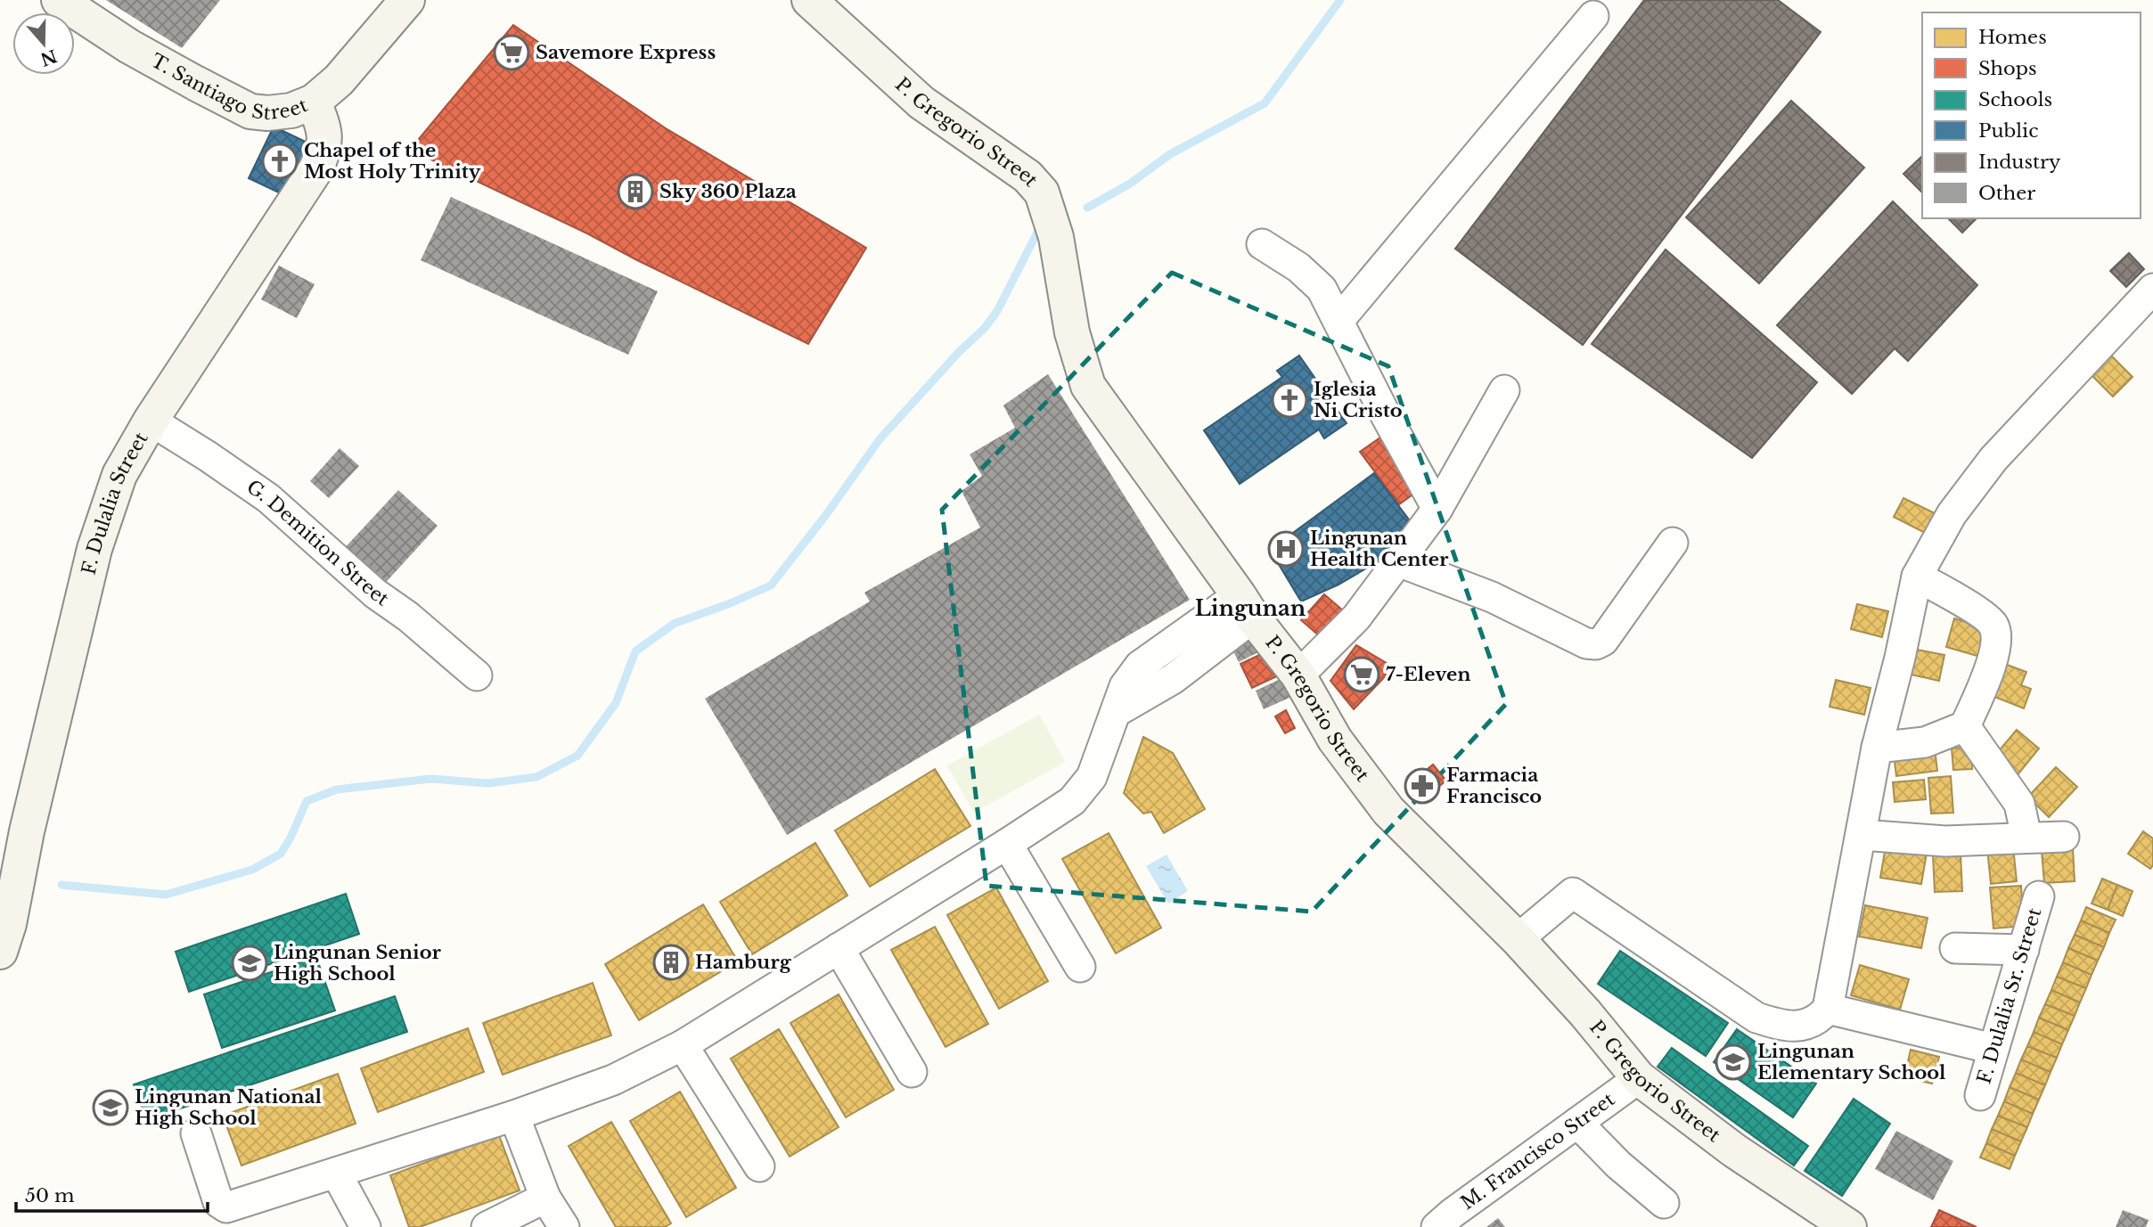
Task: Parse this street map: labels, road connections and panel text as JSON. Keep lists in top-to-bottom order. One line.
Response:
{"streets":{"street":["T. Santiago Street","P. Gregorio Street","F. Dulalia Street","G. Demition Street","F. Dulalia Sr. Street","M. Francisco Street"]},"crossings":[["T. Santiago Street","F. Dulalia Street"],["P. Gregorio Street","M. Francisco Street"],["F. Dulalia Street","G. Demition Street"]],"districts":["Lingunan"],"places":{"supermarket":["Savemore Express","7-Eleven"],"church":["Chapel of the Most Holy Trinity","Iglesia Ni Cristo"],"building":["Sky 360 Plaza","Hamburg"],"hospital":["Lingunan Health Center"],"pharmacy":["Farmacia Francisco"],"school or university":["Lingunan Senior High School","Lingunan Elementary School","Lingunan National High School"]},"legend":["Homes","Shops","Schools","Public","Industry","Other"],"scale_bar":"50 m","north":"bottom"}
